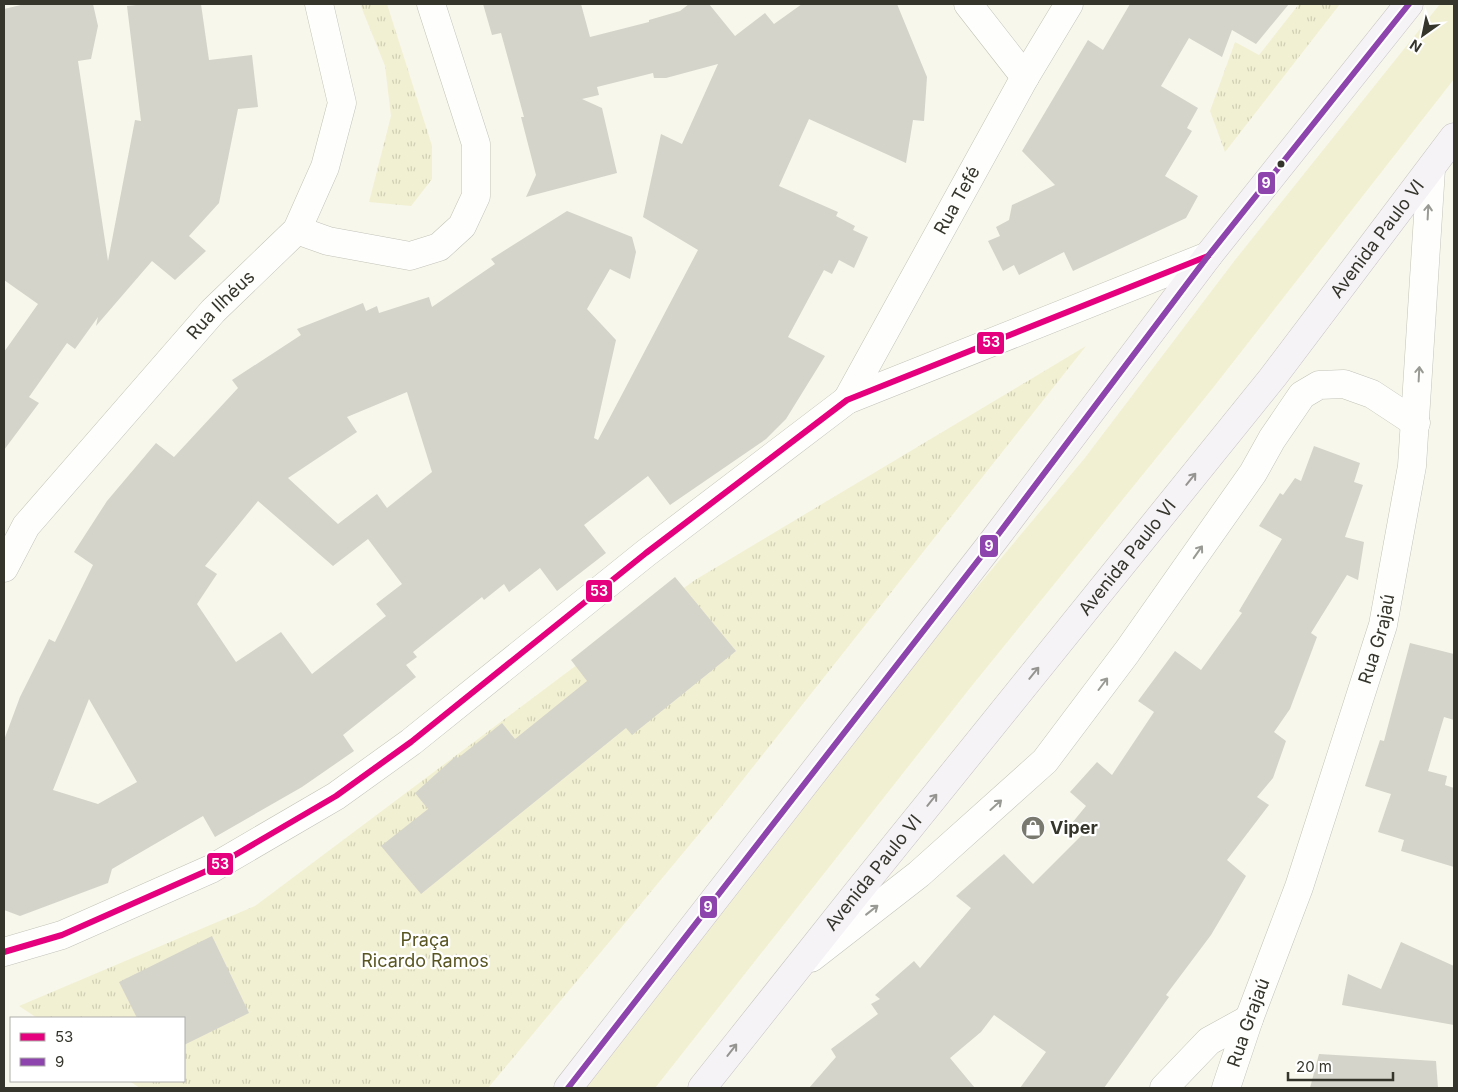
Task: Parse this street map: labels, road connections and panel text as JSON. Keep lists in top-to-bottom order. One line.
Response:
{"streets":{"main road":["Avenida Paulo VI"],"street":["Rua Tefé","Rua Ilhéus","Rua Grajaú"]},"crossings":[["Avenida Paulo VI","Rua Grajaú"]],"parks":["Praça Ricardo Ramos"],"places":{"shop":["Viper"]},"lines":["transit line 9","transit line 53"],"legend":["53","9"],"scale_bar":"20 m","north":"bottom left"}
